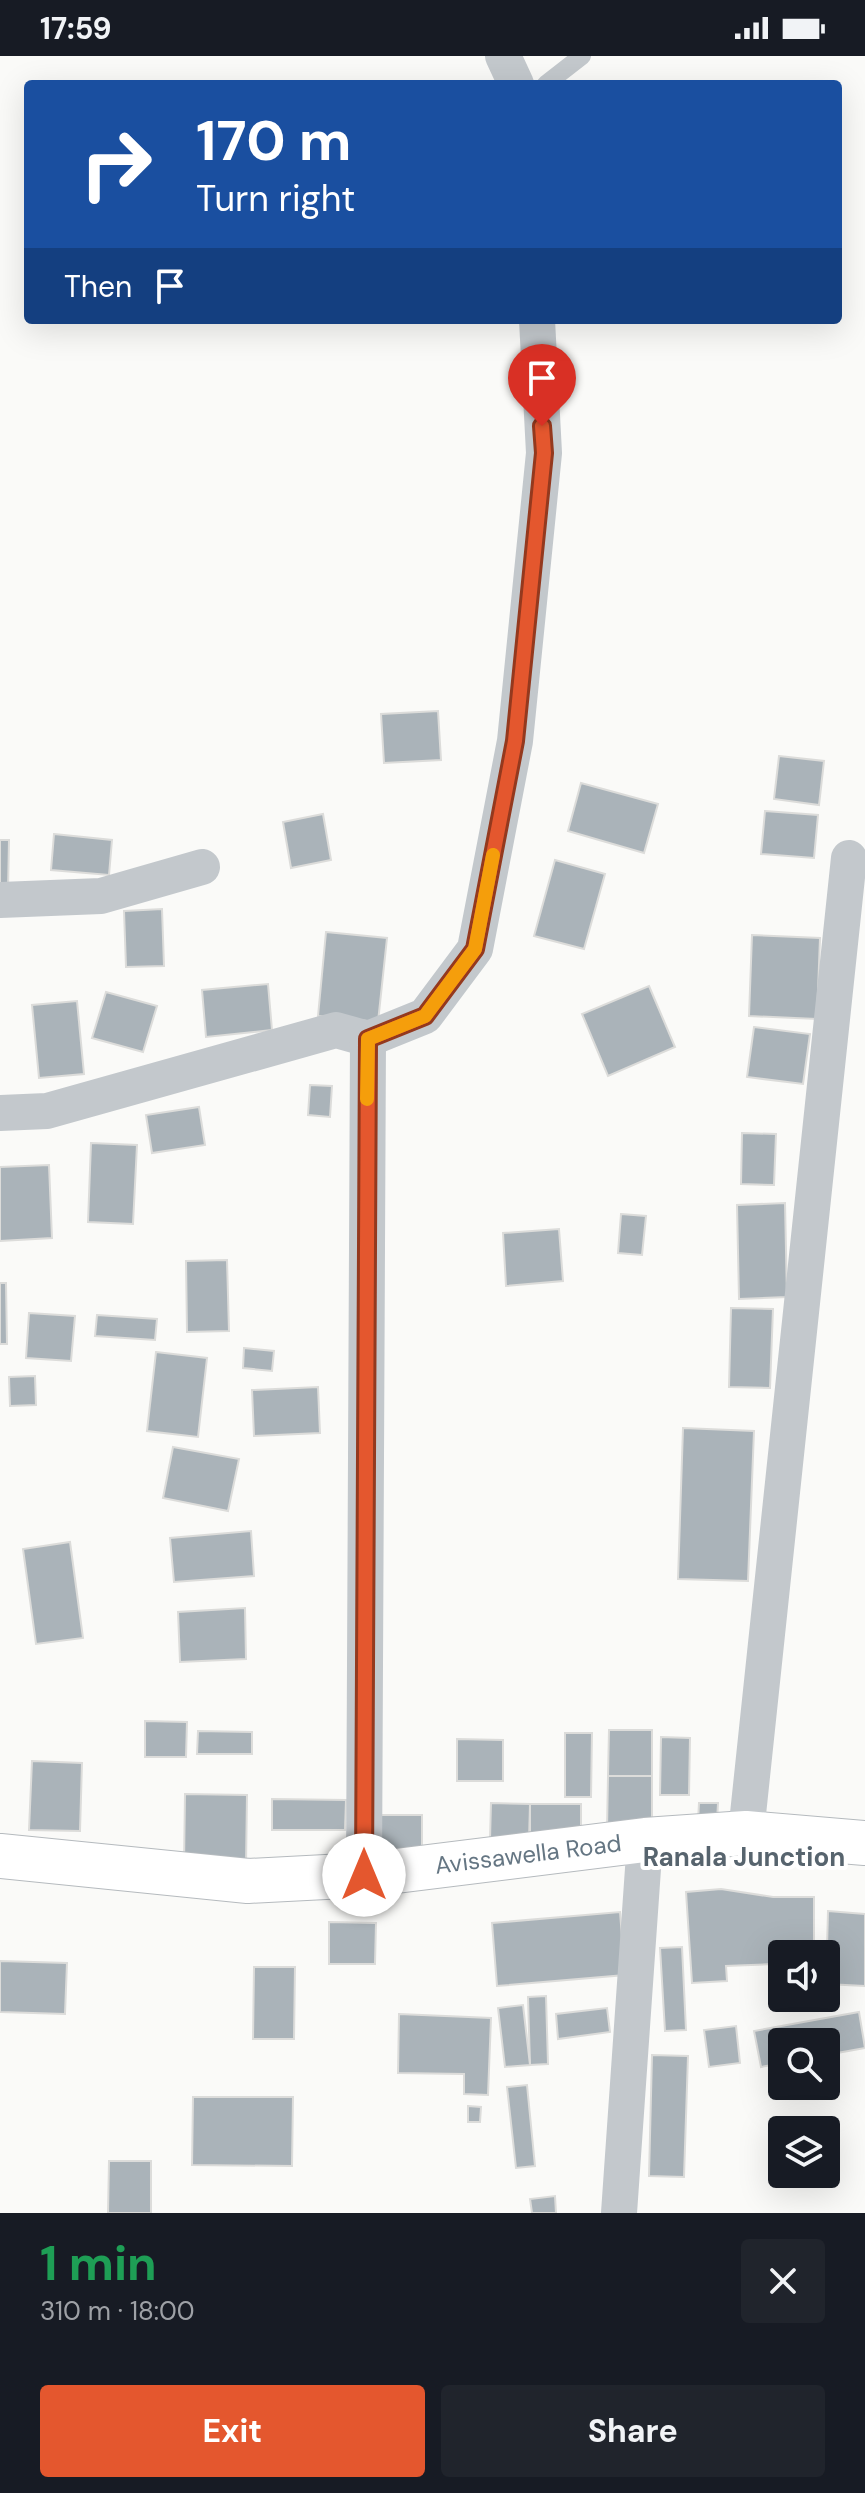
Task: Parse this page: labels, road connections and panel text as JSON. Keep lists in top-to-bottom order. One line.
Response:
{"streets":{"main road":["Avissawella Road"]},"districts":["Ranala Junction"],"page":{"status":"17:59","turn":["170 m","Turn right"],"then":"Then","heading":["1 min","310 m · 18:00"],"buttons":["Exit","Share"]}}
